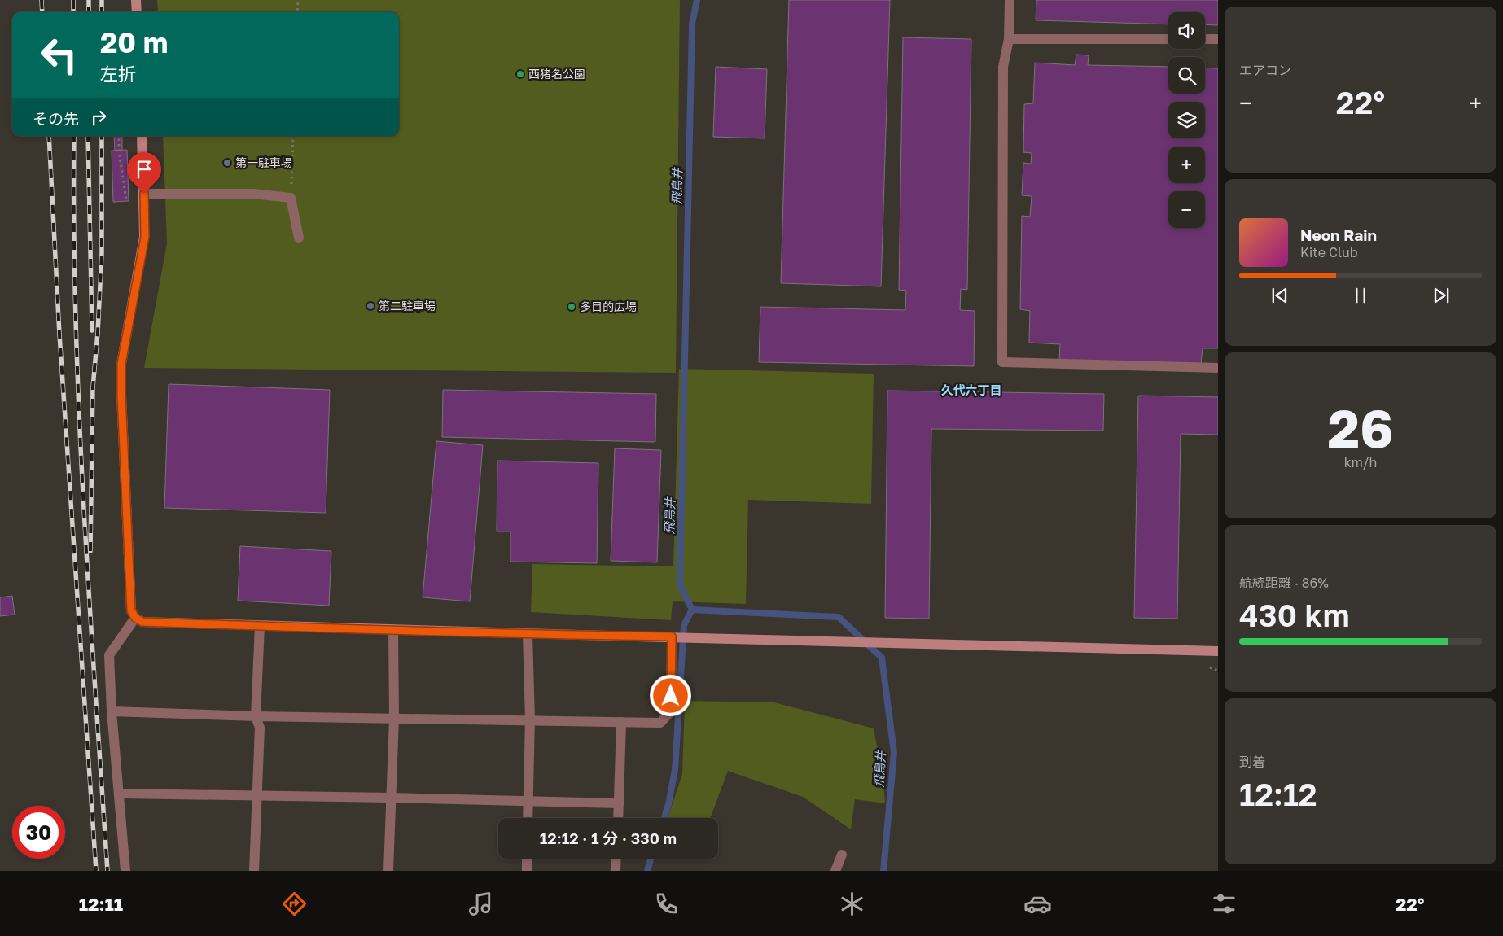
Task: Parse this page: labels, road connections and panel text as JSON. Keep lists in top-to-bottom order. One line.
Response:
{"districts":["久代六丁目"],"water":["飛鳥井"],"places":["西猪名公園","第一駐車場","第二駐車場","多目的広場"],"page":{"tile":["エアコン",["26","km/h"],["航続距離 · 86%","430 km"],["到着","12:12"]],"map_buttons":["+","−"],"turn":["20 m","左折"],"heat":["−","22°","+"],"then":"その先","song":["Neon Rain","Kite Club"],"limit":"30","trip":"12:12 · 1 分 · 330 m","tabs":["12:11","22°"]}}
